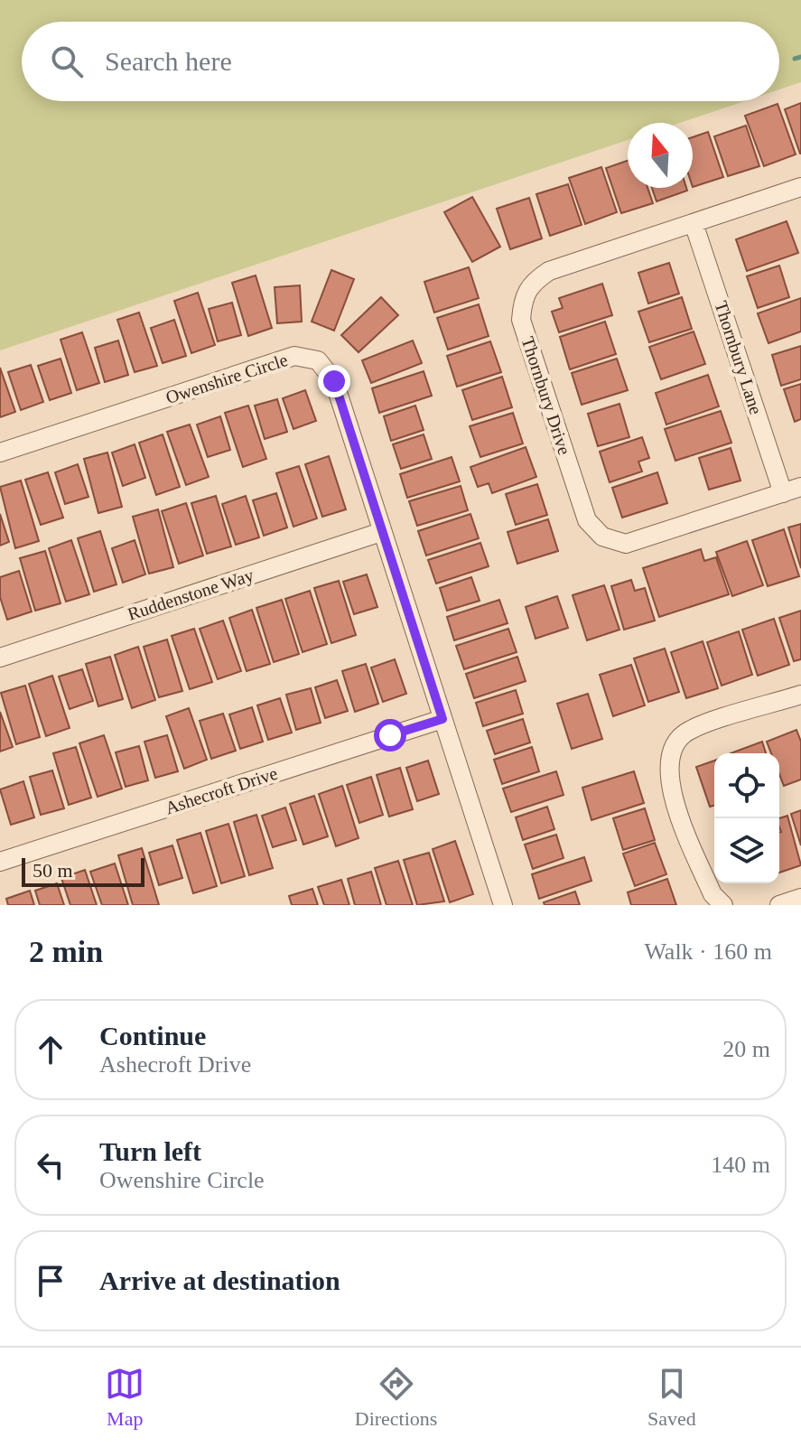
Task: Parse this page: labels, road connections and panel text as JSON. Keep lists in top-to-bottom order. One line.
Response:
{"streets":{"street":["Thornbury Lane","Owenshire Circle","Thornbury Drive","Ruddenstone Way","Ashecroft Drive"]},"crossings":[["Thornbury Lane","Thornbury Drive"],["Owenshire Circle","Ruddenstone Way"],["Owenshire Circle","Ashecroft Drive"]],"scale_bar":"50 m","north":"top","page":{"search":"Search here","scale":"50 m","heading":["2 min","Walk · 160 m"],"list":[["Continue","Ashecroft Drive","20 m"],["Turn left","Owenshire Circle","140 m"],"Arrive at destination"],"nav":["Map","Directions","Saved"]}}
